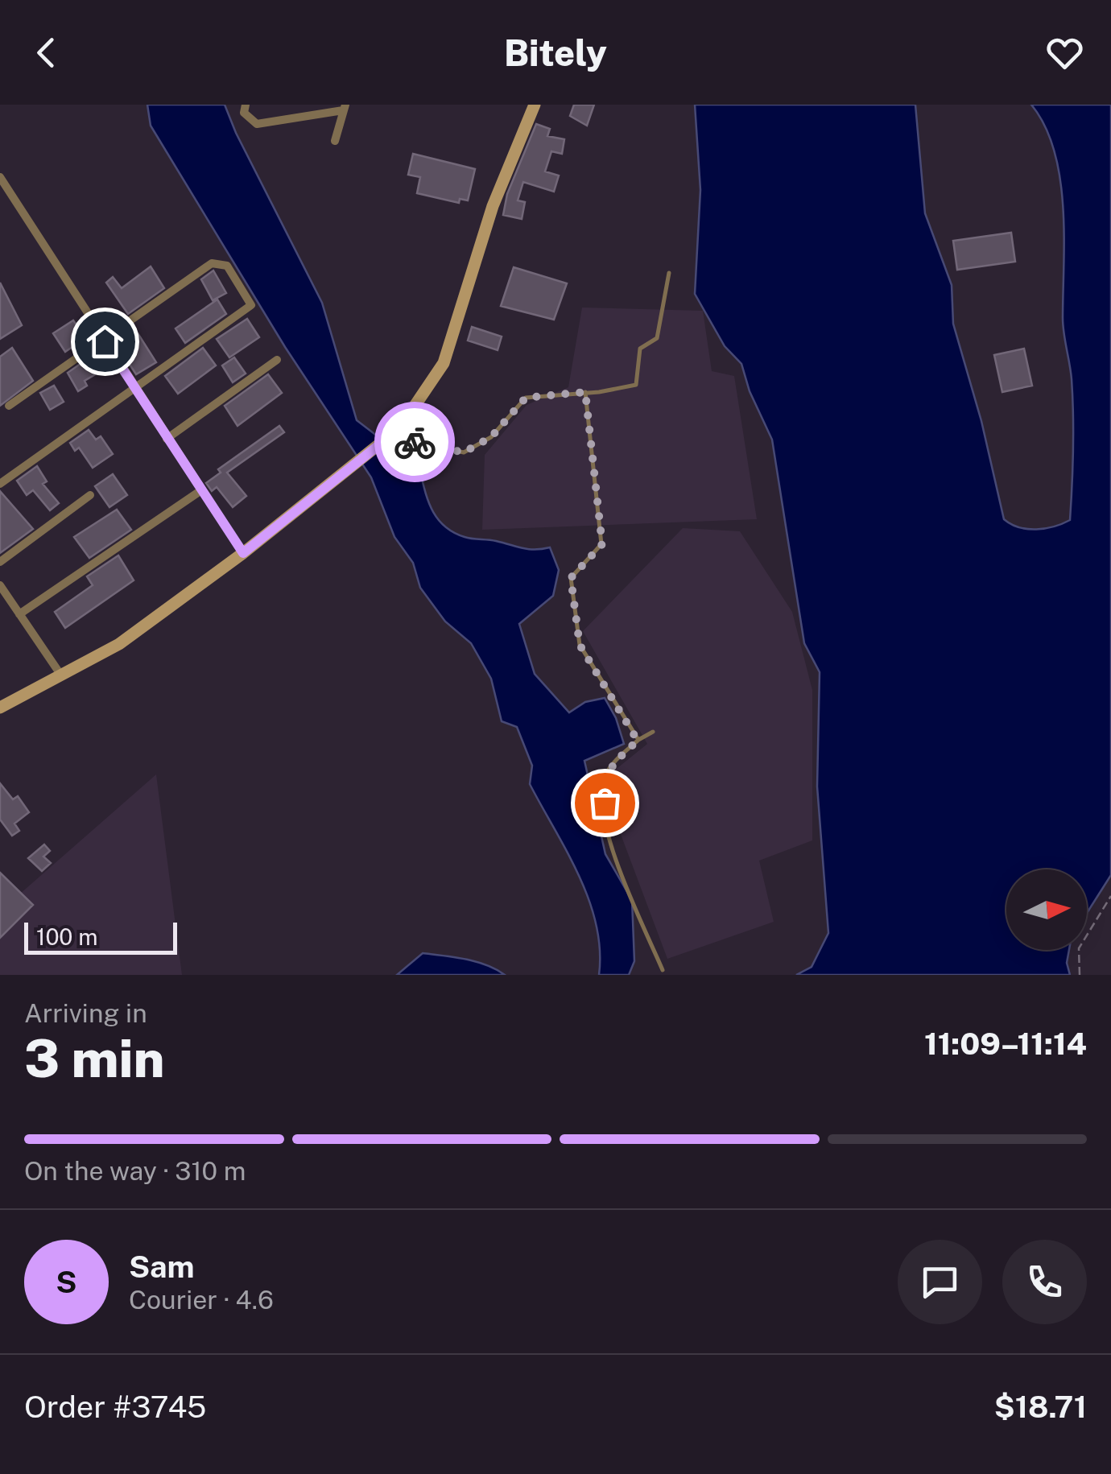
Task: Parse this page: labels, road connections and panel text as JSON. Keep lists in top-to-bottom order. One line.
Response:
{"scale_bar":"100 m","north":"right","page":{"header":"Bitely","scale":"100 m","heading":["3 min","Arriving in","11:09–11:14"],"panel":["Sam","Courier · 4.6","Order #3745","$18.71"],"bar":"On the way · 310 m","round":"S"}}
